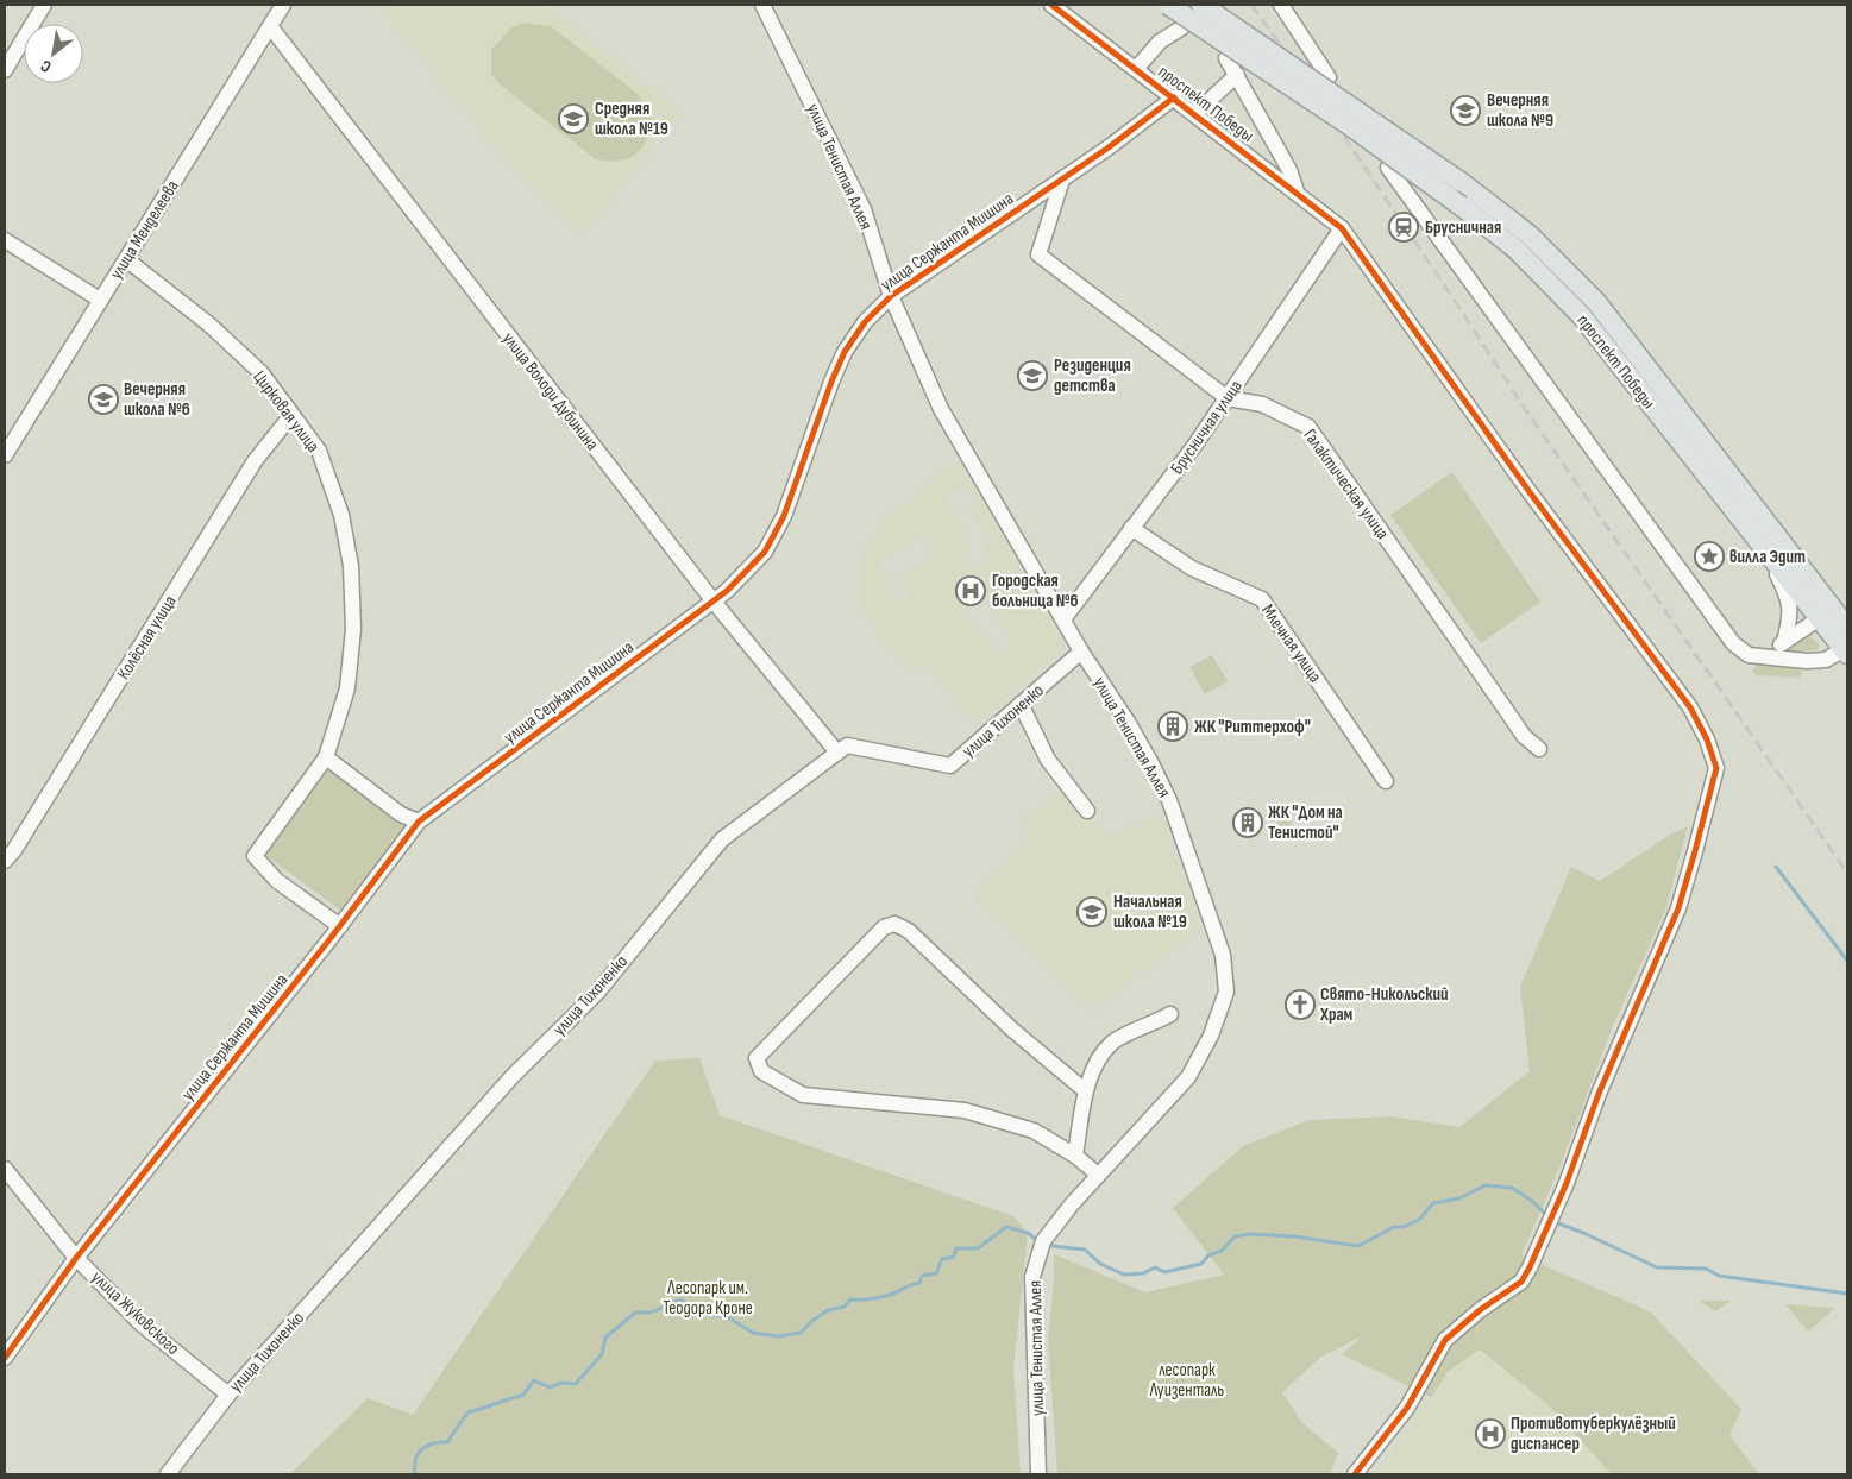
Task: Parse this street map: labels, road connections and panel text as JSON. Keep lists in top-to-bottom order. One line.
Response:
{"streets":{"main road":["проспект Победы"],"street":["улица Тенистая Аллея","улица Менделеева","улица Сержанта Мишина","улица Володи Дубинина","Цирковая улица","Брусничная улица","Галактическая улица","Колёсная улица","Млечная улица","улица Тихоненко","улица Жуковского"]},"crossings":[["проспект Победы","улица Сержанта Мишина"],["проспект Победы","Брусничная улица"],["улица Тенистая Аллея","улица Сержанта Мишина"],["улица Тенистая Аллея","Брусничная улица"],["улица Тенистая Аллея","улица Тихоненко"],["улица Менделеева","улица Володи Дубинина"],["улица Менделеева","Цирковая улица"],["улица Сержанта Мишина","улица Володи Дубинина"],["улица Сержанта Мишина","Цирковая улица"],["улица Сержанта Мишина","Галактическая улица"],["улица Сержанта Мишина","улица Жуковского"],["улица Володи Дубинина","улица Тихоненко"],["Цирковая улица","Колёсная улица"],["Брусничная улица","Галактическая улица"],["Брусничная улица","Млечная улица"],["улица Тихоненко","улица Жуковского"]],"parks":["Лесопарк им. Теодора Кроне","лесопарк Луизенталь"],"places":{"school or university":["Вечерняя школа №9","Средняя школа №19","Резиденция детства","Вечерняя школа №6","Начальная школа №19"],"station":["Брусничная"],"place":["вилла Эдит"],"hospital":["Городская больница №6","Противотуберкулёзный диспансер"],"building":["ЖК \"Риттерхоф\"","ЖК \"Дом на Тенистой\""],"church":["Свято-Никольский Храм"]},"north":"bottom left"}
